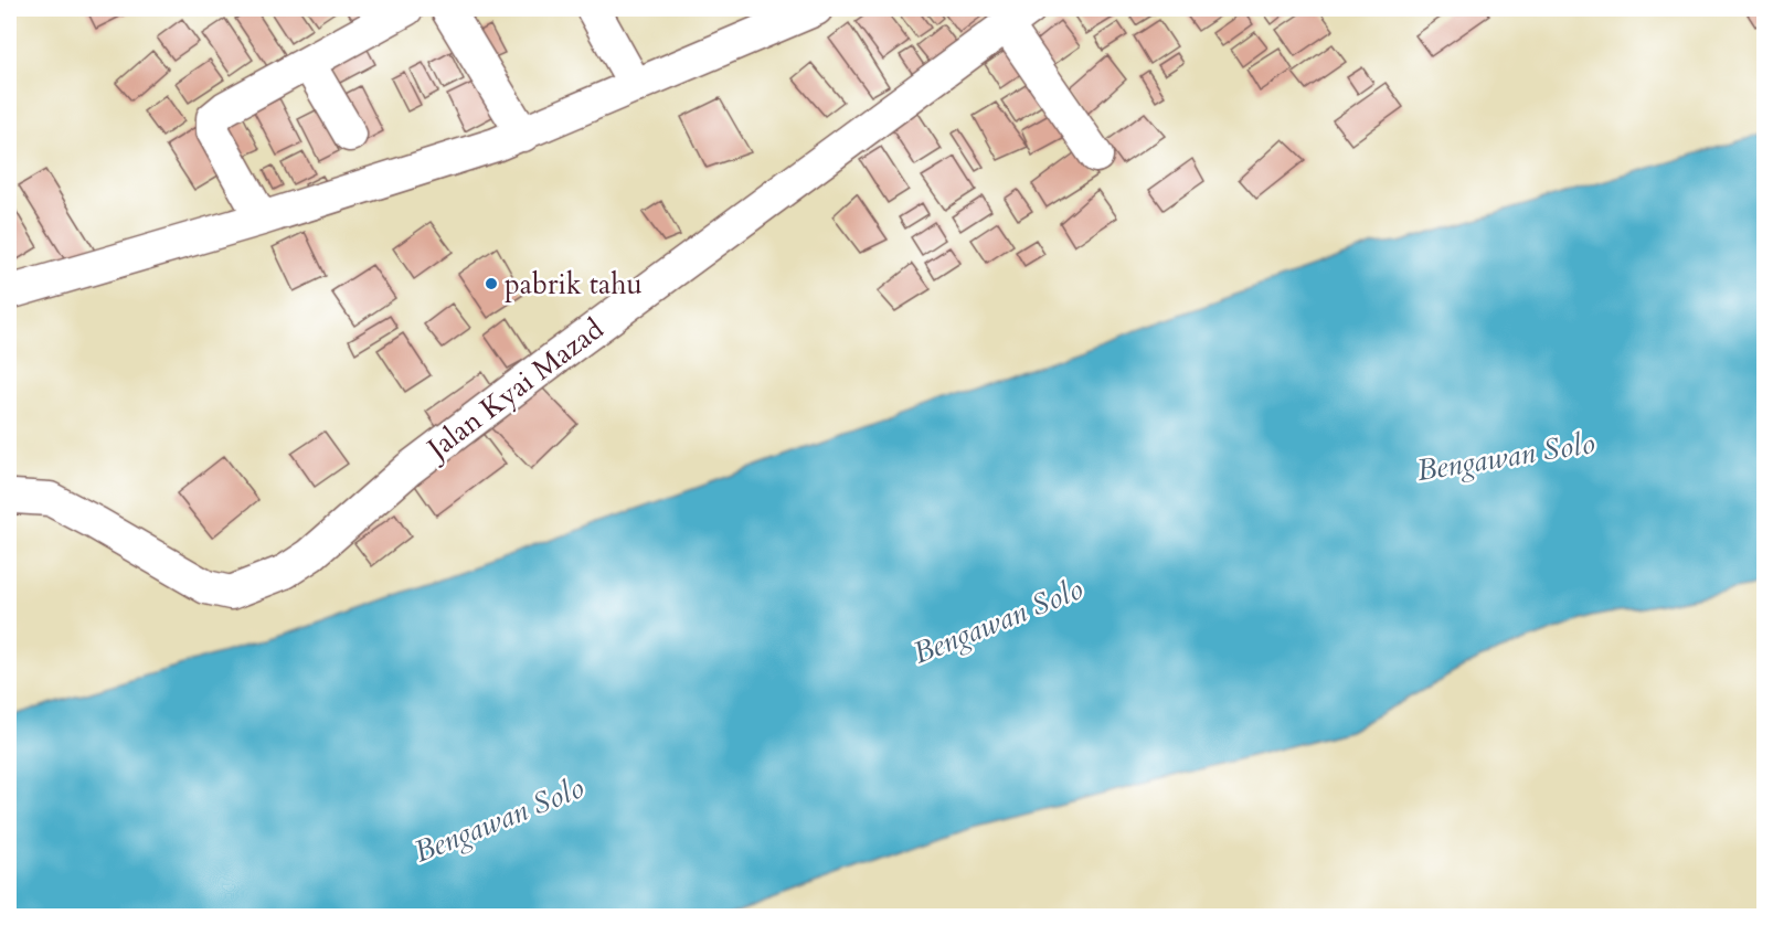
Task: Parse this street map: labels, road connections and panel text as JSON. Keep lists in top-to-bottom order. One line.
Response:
{"streets":{"street":["Jalan Kyai Mazad"]},"water":["Bengawan Solo"],"places":["pabrik tahu"]}
